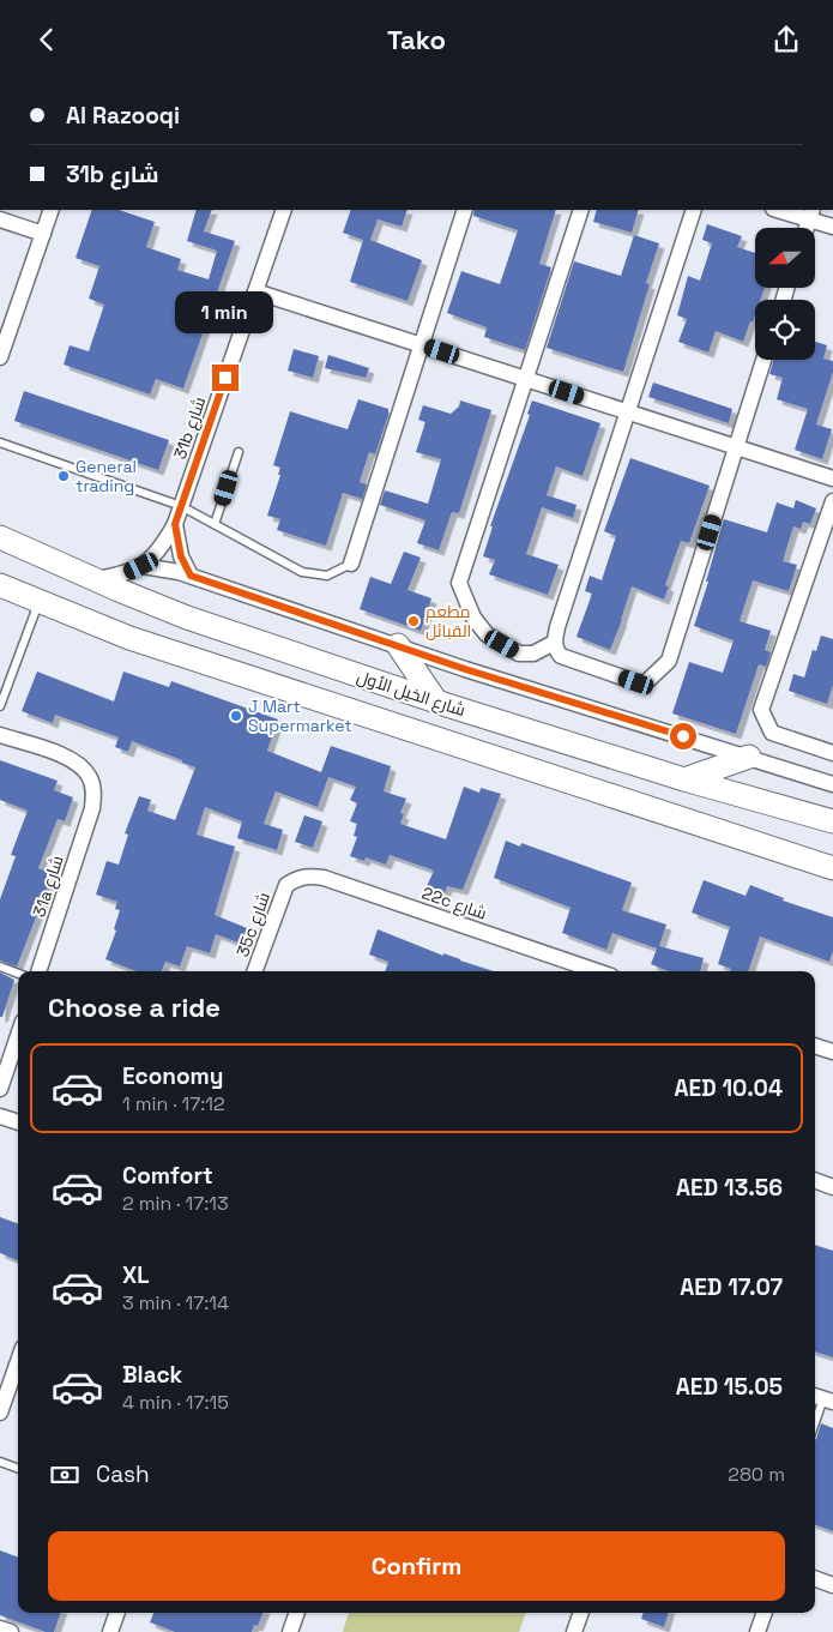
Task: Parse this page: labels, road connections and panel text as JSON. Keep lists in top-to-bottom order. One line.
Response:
{"streets":{"main road":["شارع الخيل الأول"],"street":["31b شارع","31a شارع","22c شارع","35c شارع"]},"crossings":[["31b شارع","شارع الخيل الأول"],["22c شارع","35c شارع"]],"places":["General trading","مطعم القبائل","J Mart Supermarket"],"north":"left","page":{"header":"Tako","banner":["Al Razooqi","31b شارع"],"bubble":"1 min","heading":"Choose a ride","list":[{"name":"Economy","note":"1 min · 17:12","value":"AED 10.04"},{"name":"Comfort","note":"2 min · 17:13","value":"AED 13.56"},{"name":"XL","note":"3 min · 17:14","value":"AED 17.07"},{"name":"Black","note":"4 min · 17:15","value":"AED 15.05"}],"pay":["Cash","280 m"],"buttons":"Confirm"}}
